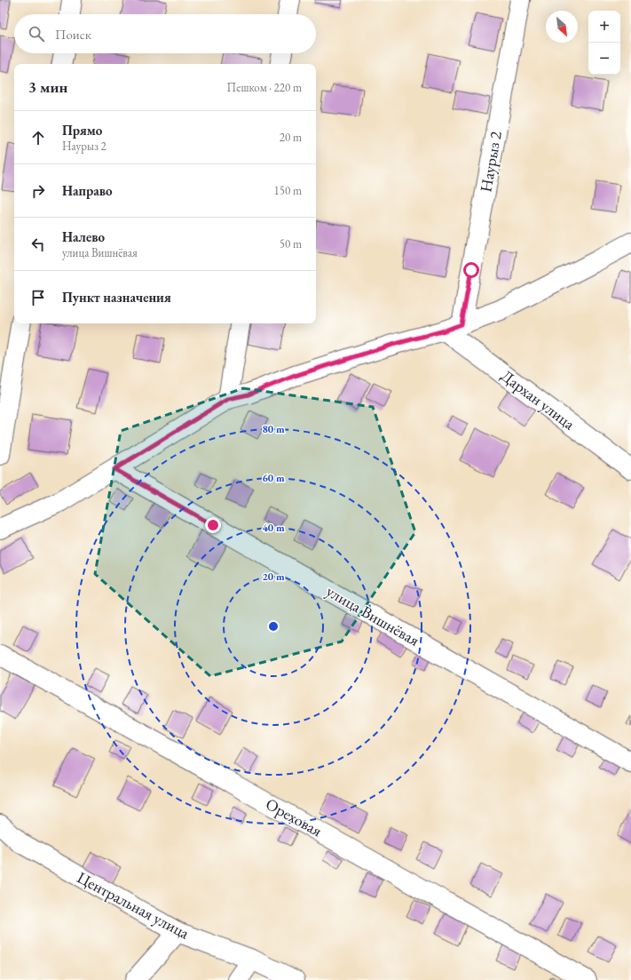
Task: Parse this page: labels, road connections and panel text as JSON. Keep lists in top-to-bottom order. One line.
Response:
{"streets":{"street":["Наурыз 2","Дархан улица","улица Вишнёвая","Ореховая","Центральная улица"]},"crossings":[["Наурыз 2","Дархан улица"]],"north":"bottom right","page":{"map_buttons":["+","−"],"search":"Поиск","heading":["3 мин","Пешком · 220 m"],"list":[["Прямо","Наурыз 2","20 m"],["Направо","150 m"],["Налево","улица Вишнёвая","50 m"],"Пункт назначения"]},"rings":["80 m","60 m","40 m","20 m"]}
